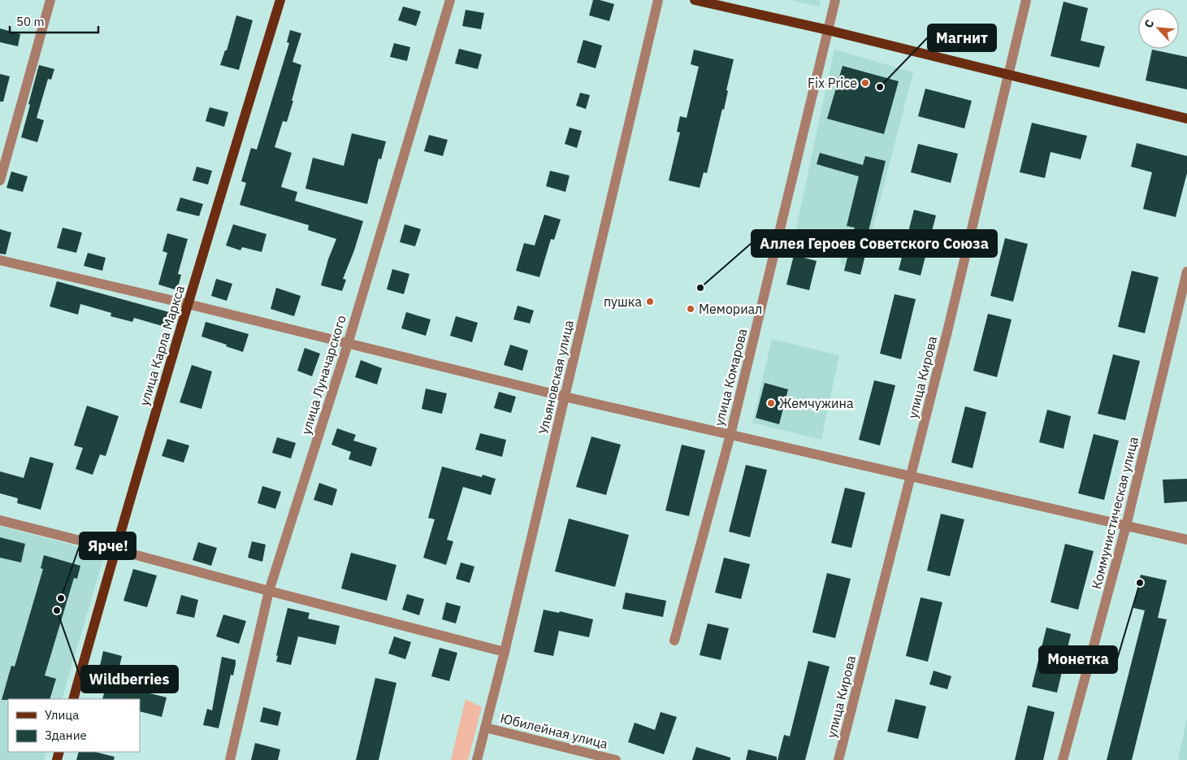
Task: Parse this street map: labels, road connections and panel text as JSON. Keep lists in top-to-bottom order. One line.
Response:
{"streets":{"main road":["улица Карла Маркса"],"street":["улица Луначарского","Ульяновская улица","улица Комарова","улица Кирова","Коммунистическая улица","Юбилейная улица"]},"crossings":[["Ульяновская улица","Юбилейная улица"]],"places":["Fix Price","Магнит","Аллея Героев Советского Союза","пушка","Мемориал","Жемчужина","Монетка","Ярче!","Wildberries"],"legend":["Улица","Здание"],"scale_bar":"50 m","north":"top left"}
